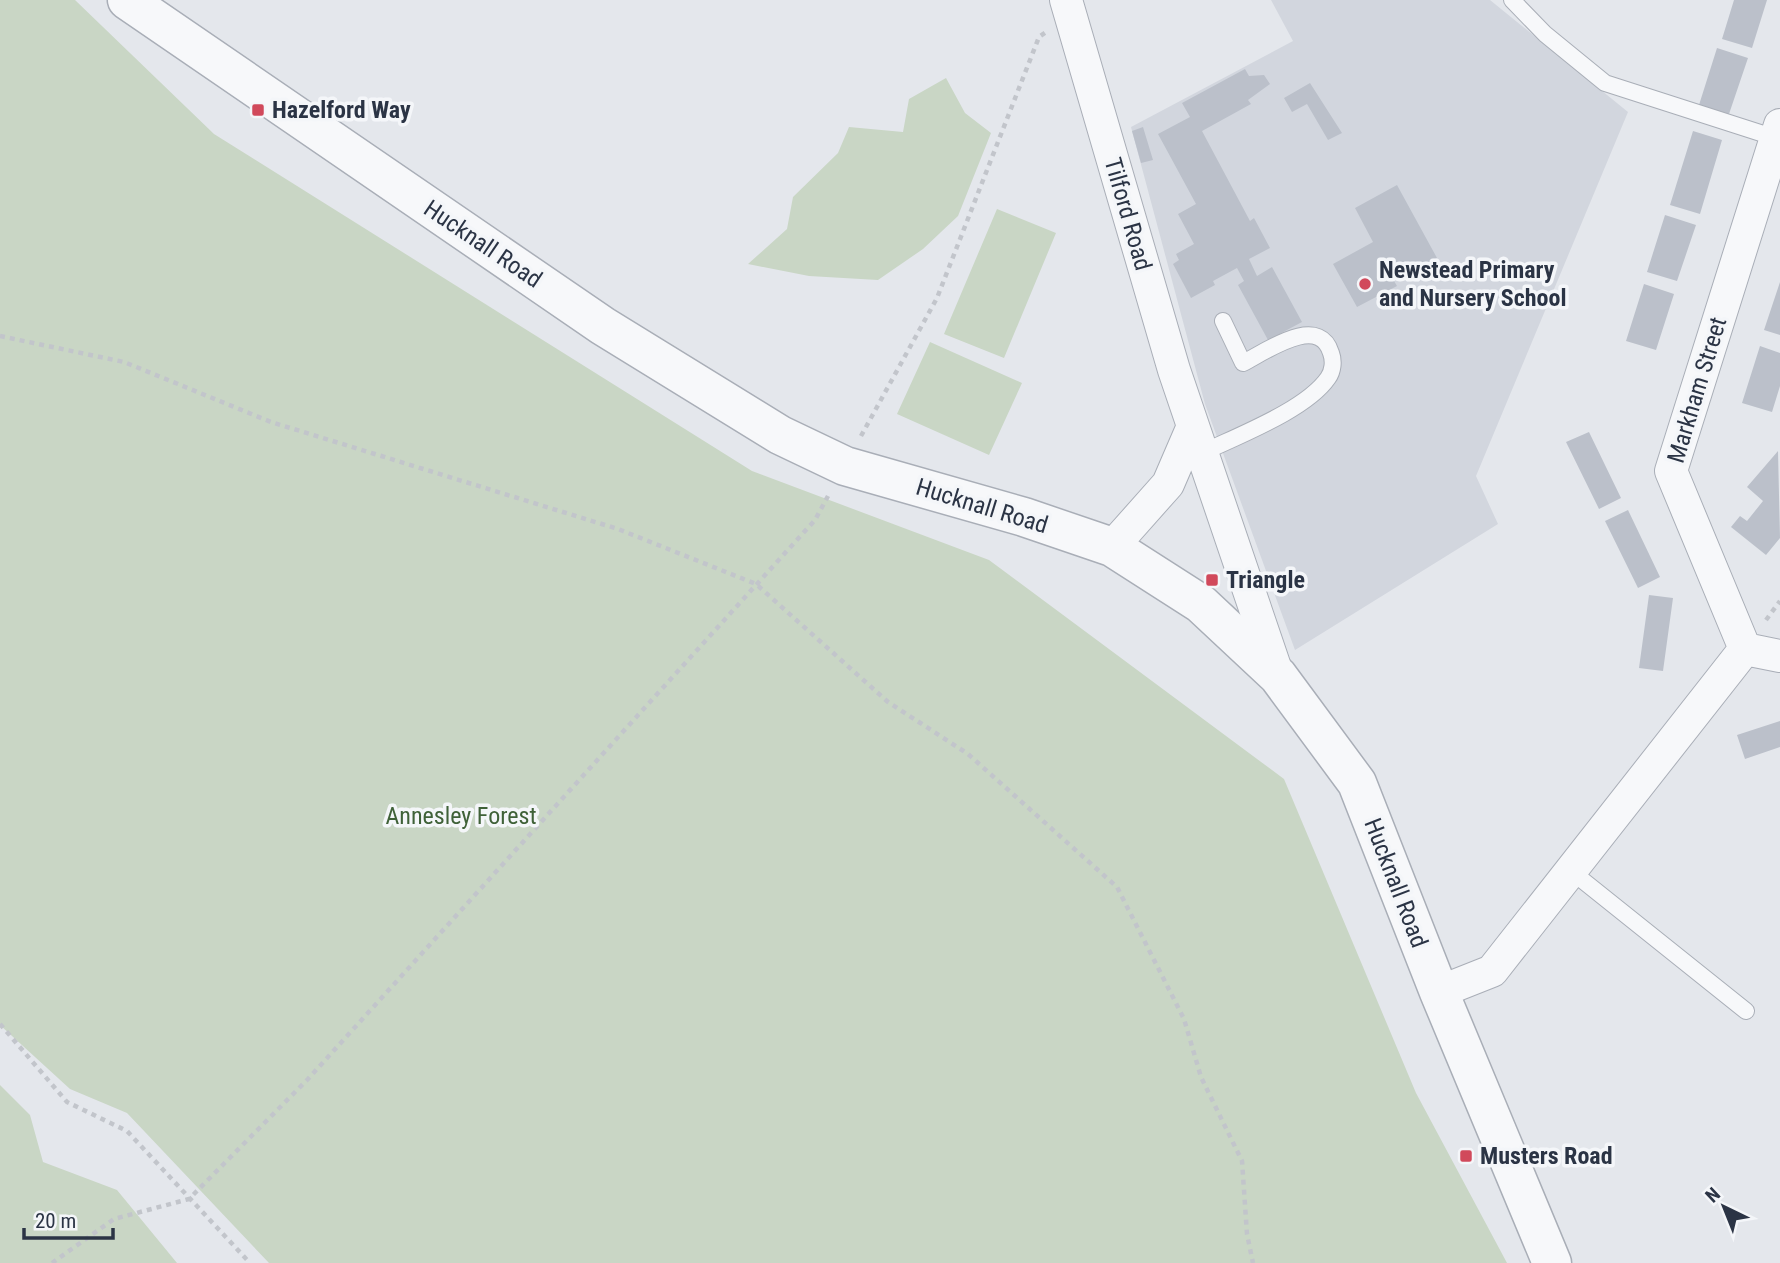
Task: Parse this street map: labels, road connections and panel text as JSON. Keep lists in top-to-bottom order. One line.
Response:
{"streets":{"street":["Tilford Road","Hucknall Road","Markham Street"]},"crossings":[["Tilford Road","Hucknall Road"]],"parks":["Annesley Forest"],"places":{"transit":["Hazelford Way","Triangle","Musters Road"],"other":["Newstead Primary and Nursery School"]},"scale_bar":"20 m","north":"top left"}
